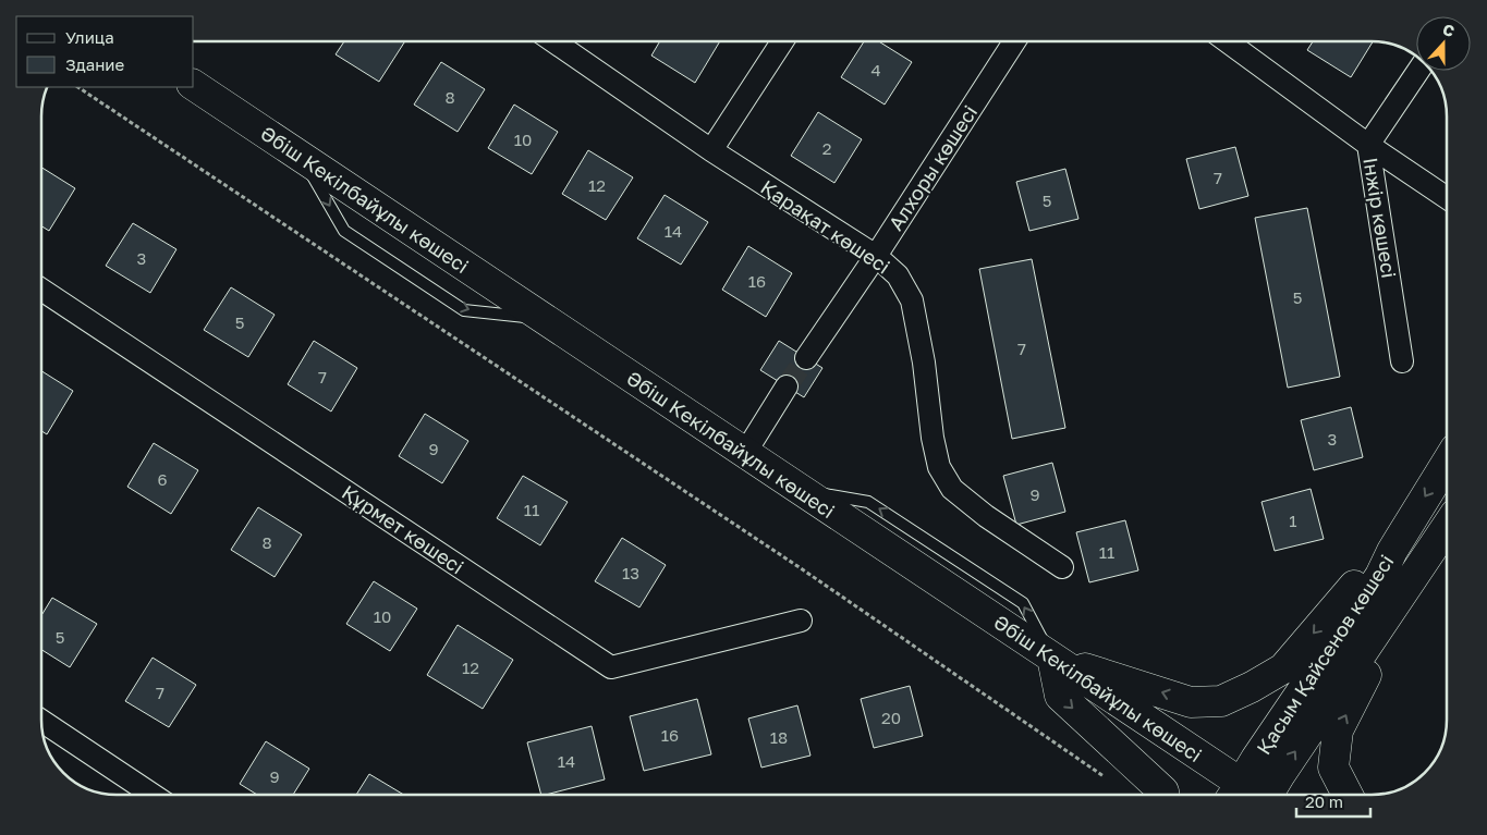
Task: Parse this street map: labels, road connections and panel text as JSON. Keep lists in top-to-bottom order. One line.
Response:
{"streets":{"street":["Алхоры көшесі","Әбіш Кекілбайұлы көшесі","Інжір көшесі","Қарақат көшесі","Құрмет көшесі","Қасым Қайсенов көшесі"]},"crossings":[["Алхоры көшесі","Қарақат көшесі"]],"house_numbers":["4","8","10","2","7","12","5","14","3","16","5","5","7","7","3","9","6","9","11","1","8","11","13","10","5","12","7","20","16","18","14","9"],"legend":["Улица","Здание"],"scale_bar":"20 m","north":"top"}
